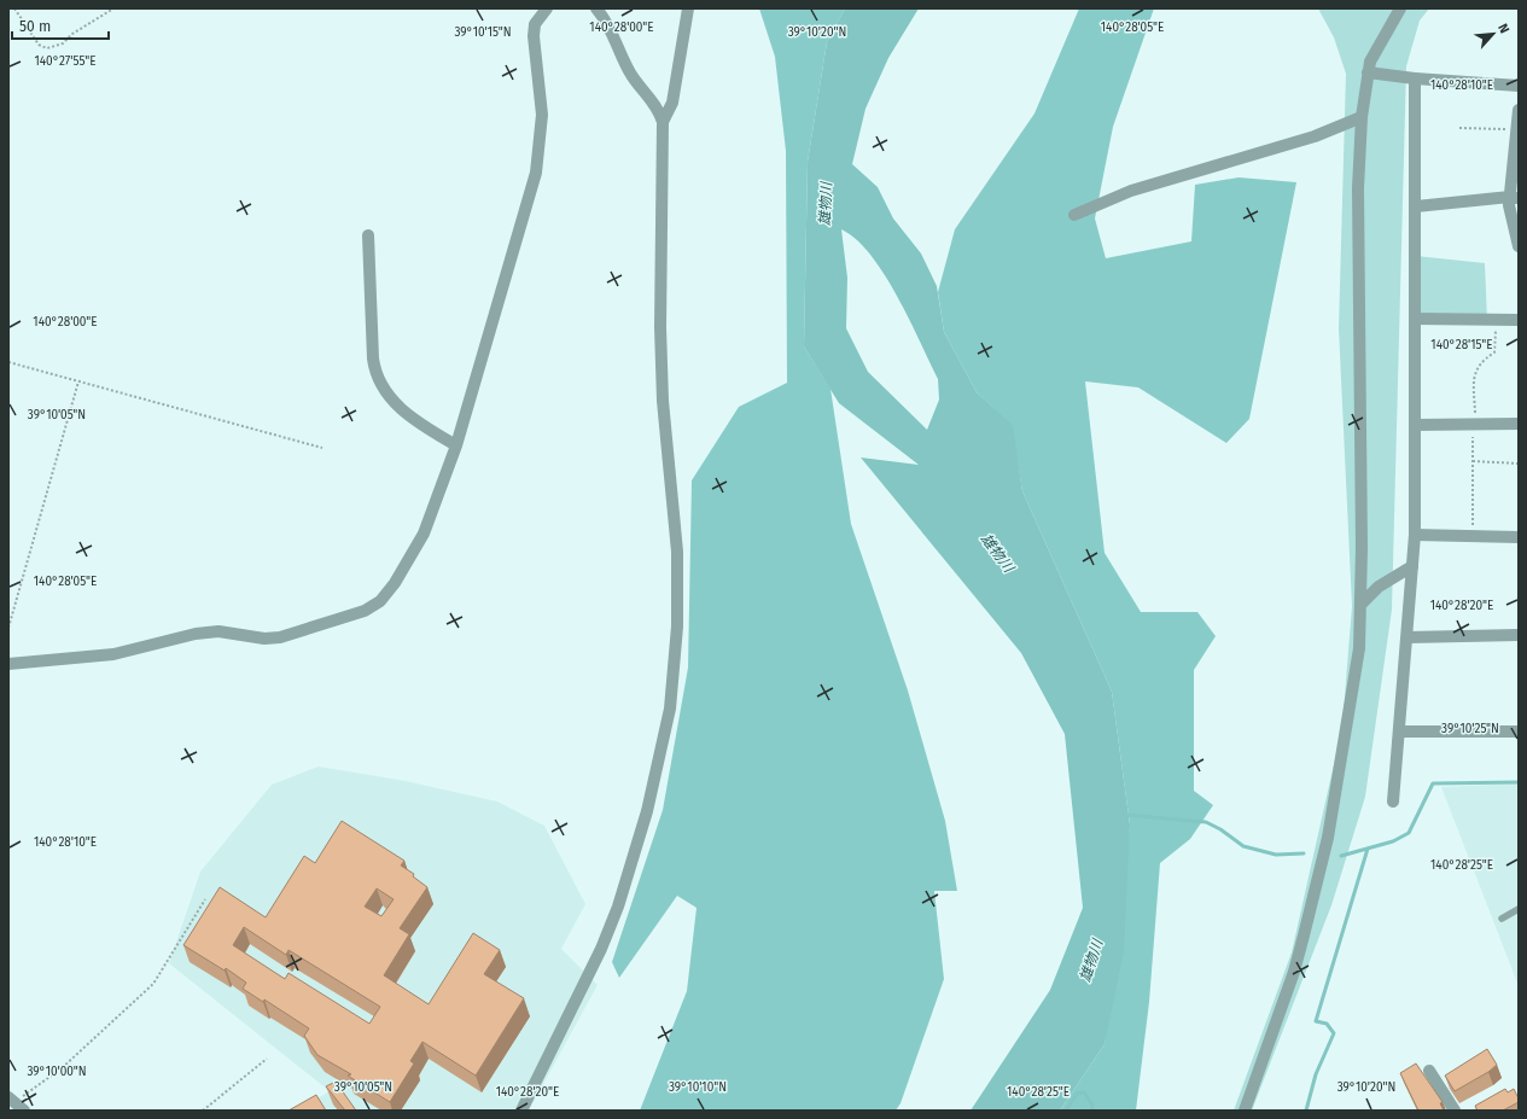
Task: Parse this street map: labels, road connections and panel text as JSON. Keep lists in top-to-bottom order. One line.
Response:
{"water":["雄物川"],"scale_bar":"50 m","north":"top right","coordinates":["140°28'00\"E","140°28'05\"E","39°10'15\"N","39°10'20\"N","140°27'55\"E","140°28'10\"E","140°28'15\"E","39°10'05\"N","140°28'20\"E","39°10'25\"N","140°28'25\"E","39°10'00\"N","39°10'10\"N"]}
